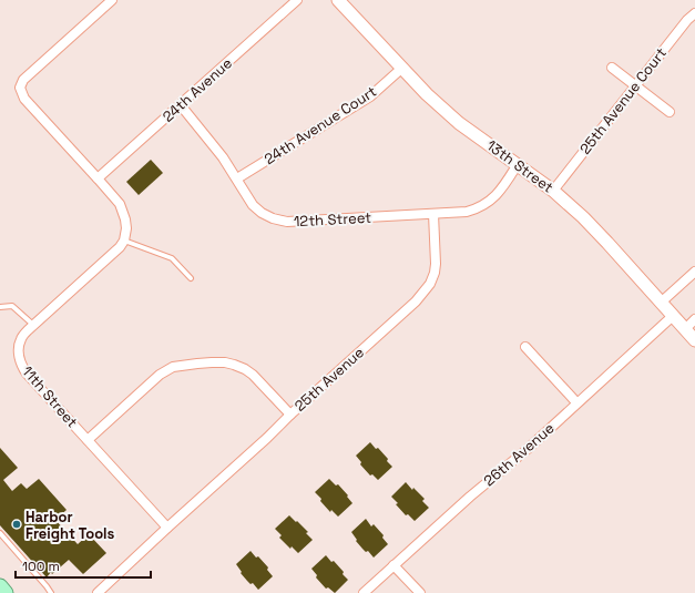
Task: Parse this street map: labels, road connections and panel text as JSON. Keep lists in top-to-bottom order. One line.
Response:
{"streets":{"street":["24th Avenue","25th Avenue Court","24th Avenue Court","13th Street","12th Street","25th Avenue","11th Street","26th Avenue"]},"crossings":[["24th Avenue","12th Street"],["25th Avenue Court","13th Street"],["24th Avenue Court","13th Street"],["24th Avenue Court","12th Street"],["13th Street","26th Avenue"],["12th Street","25th Avenue"],["25th Avenue","11th Street"]],"places":["Harbor Freight Tools"],"scale_bar":"100 m"}
